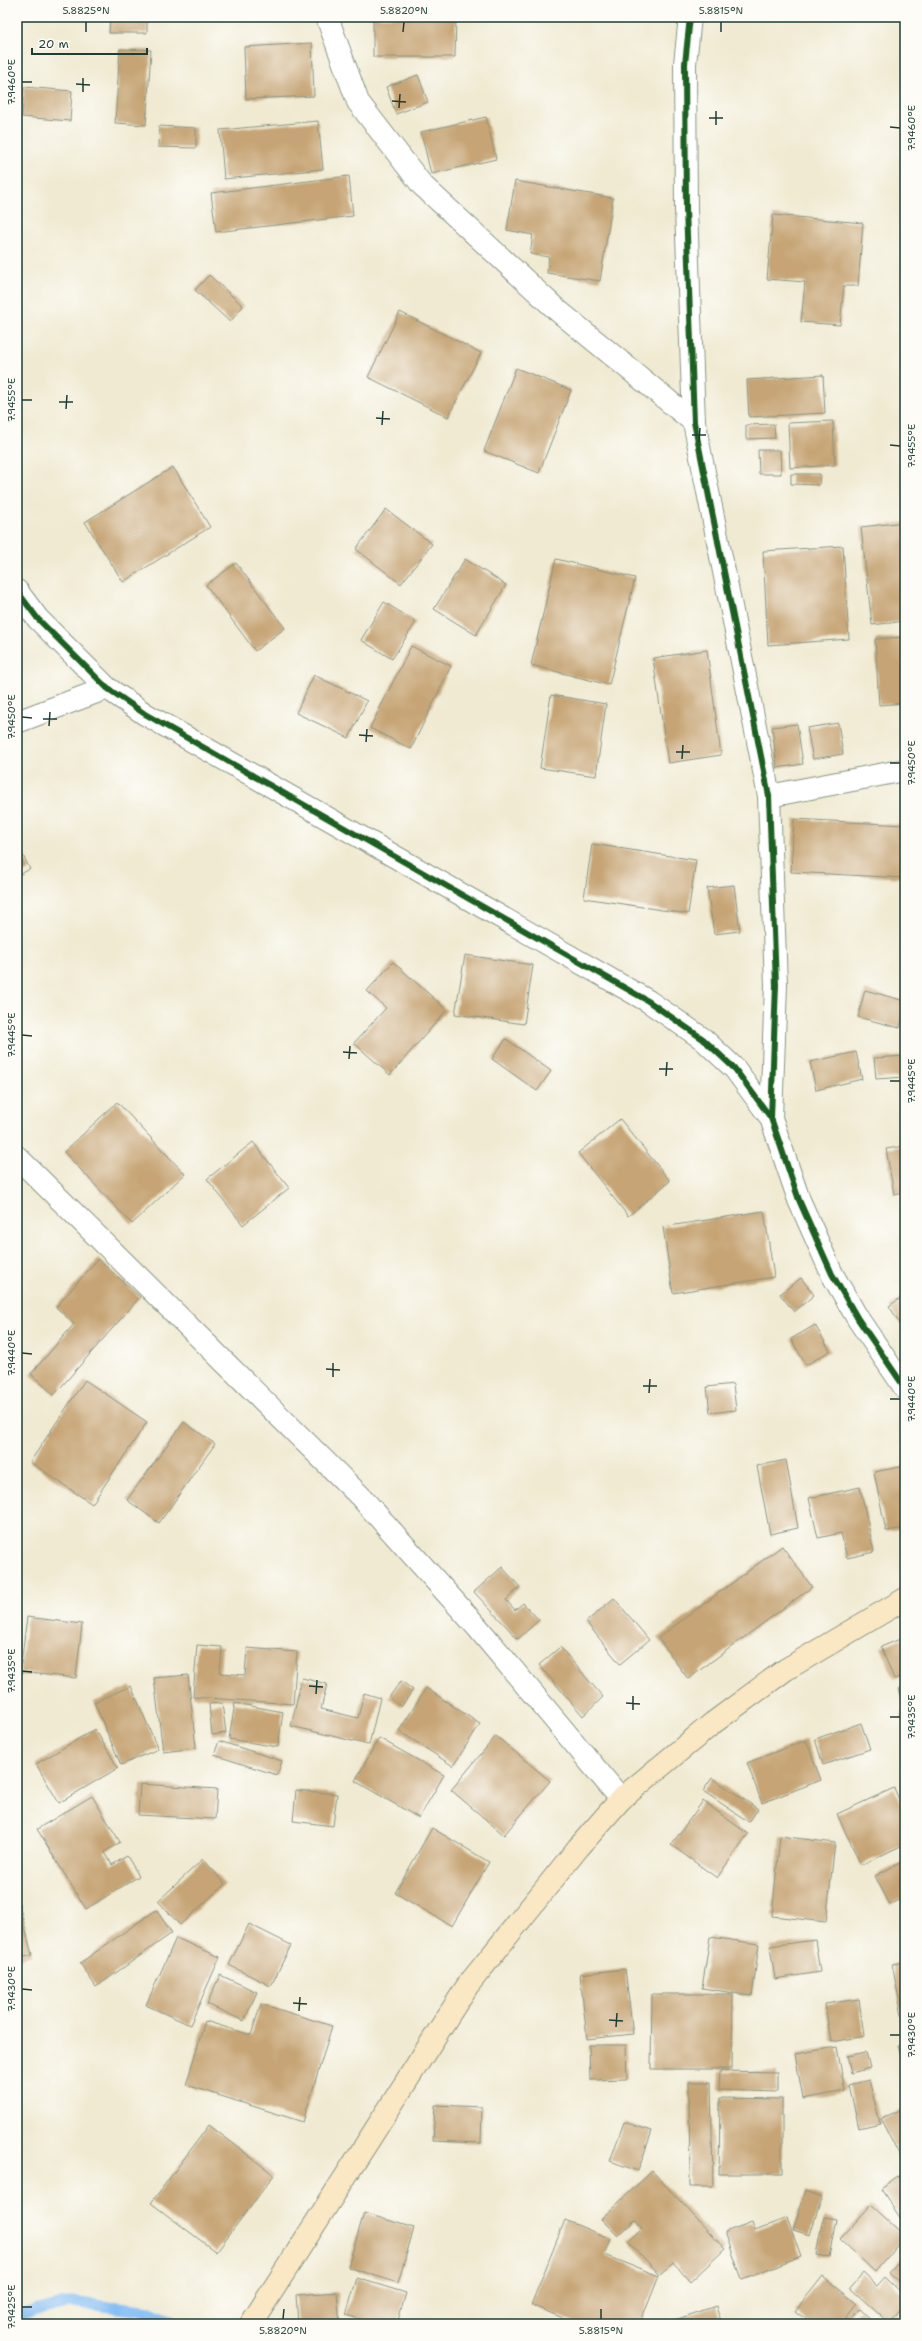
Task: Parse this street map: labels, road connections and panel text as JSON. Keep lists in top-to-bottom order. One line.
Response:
{"scale_bar":"20 m","coordinates":["5.8825°N","5.8820°N","5.8815°N","7.9460°E","7.9455°E","7.9450°E","7.9445°E","7.9440°E","7.9435°E","7.9430°E","7.9425°E"]}
